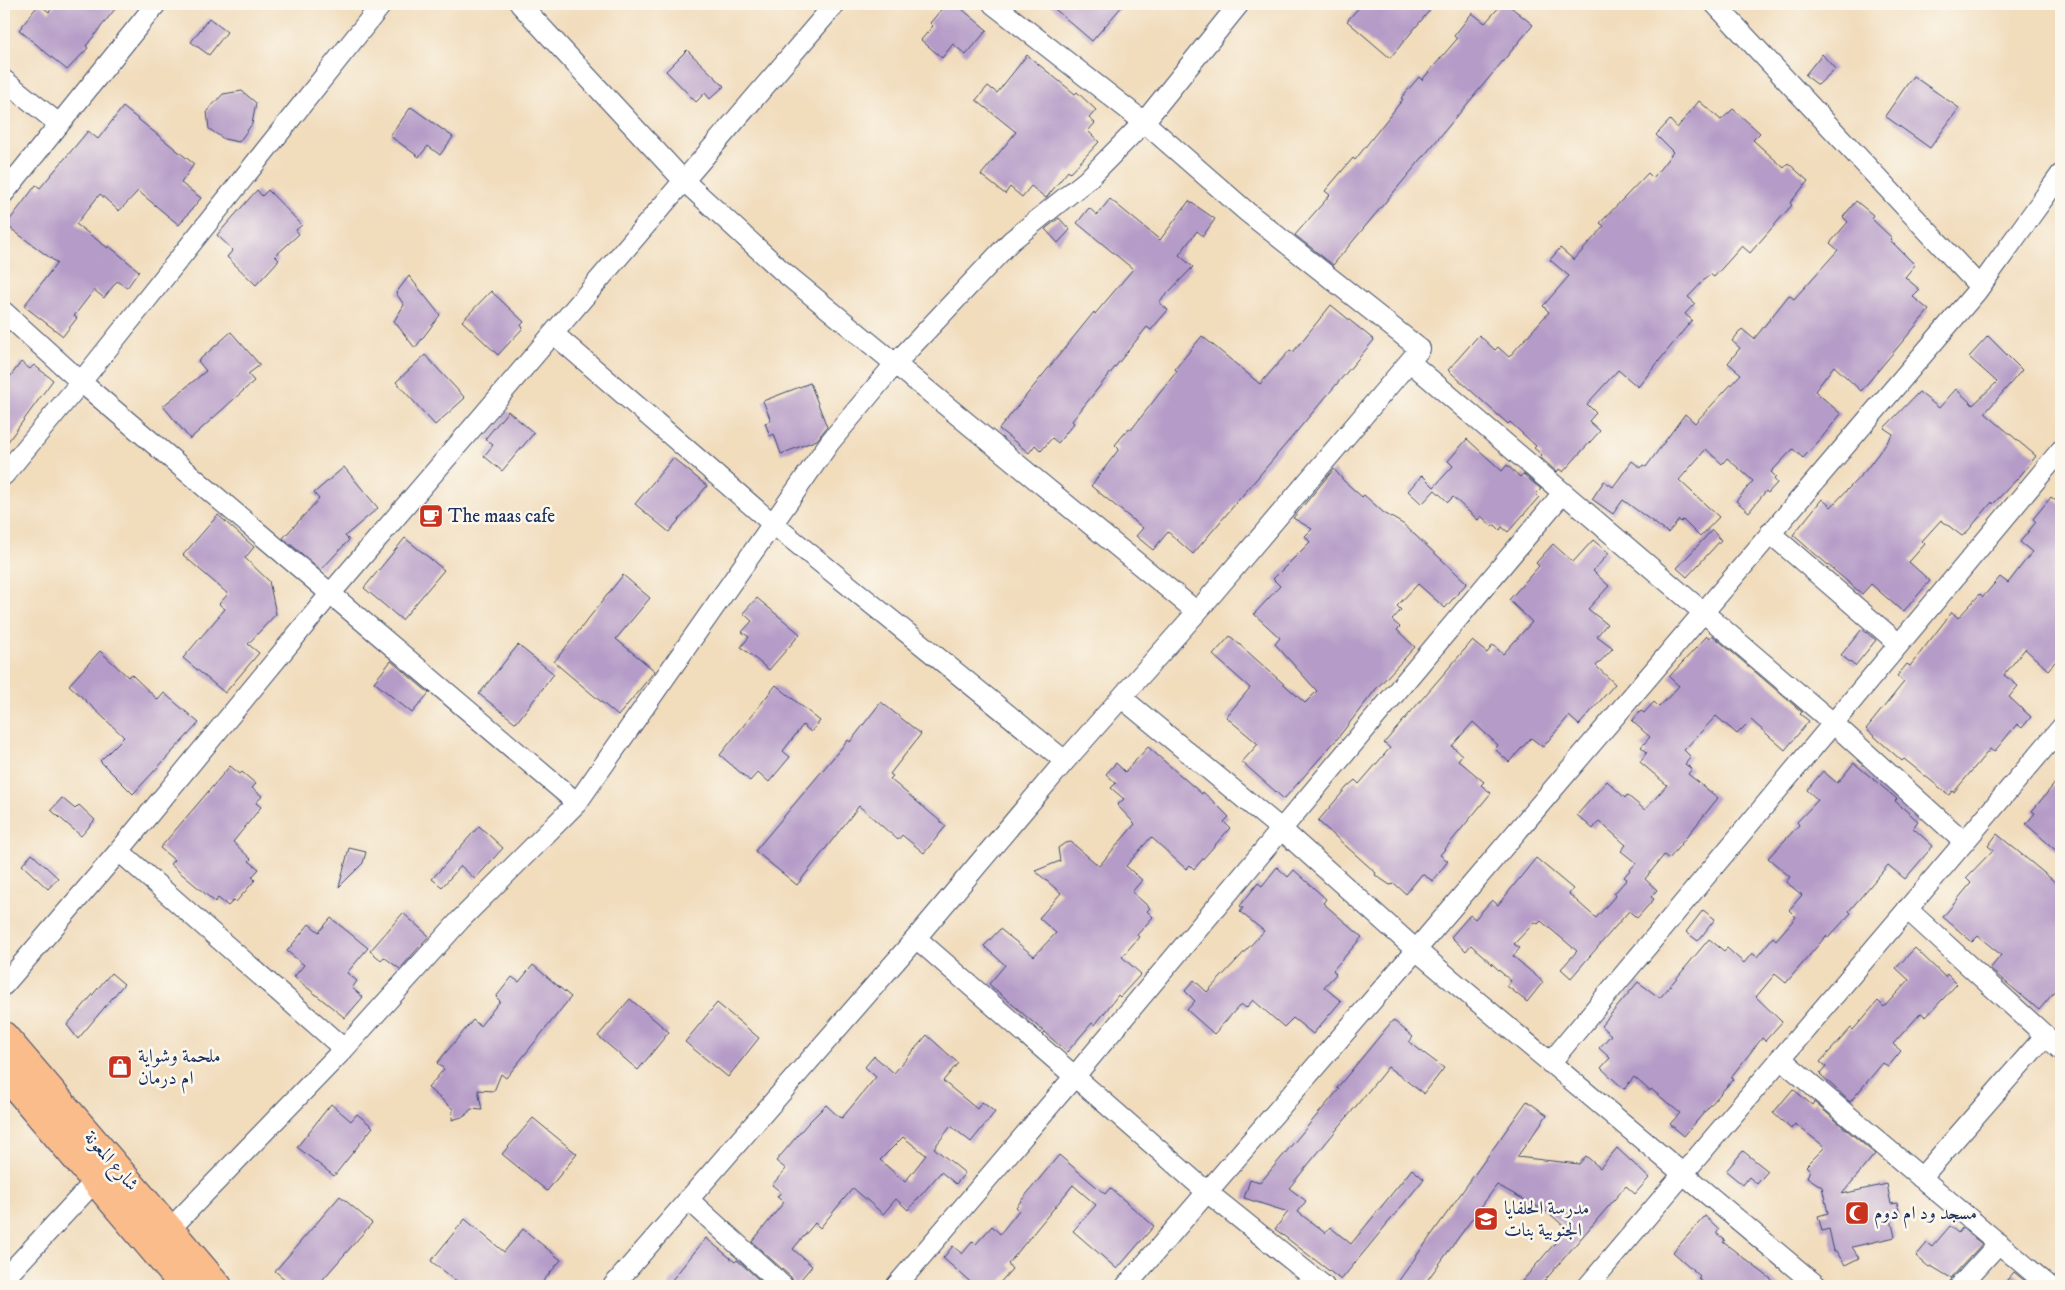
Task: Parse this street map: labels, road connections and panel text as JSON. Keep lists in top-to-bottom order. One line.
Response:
{"streets":{"highway":["شارع المعونة"]},"places":{"cafe":["The maas cafe"],"shop":["ملحمة وشواية ام درمان"],"mosque":["مسجد ود ام دوم"],"school or university":["مدرسة الحلفايا الجنوبية بنات"]}}
